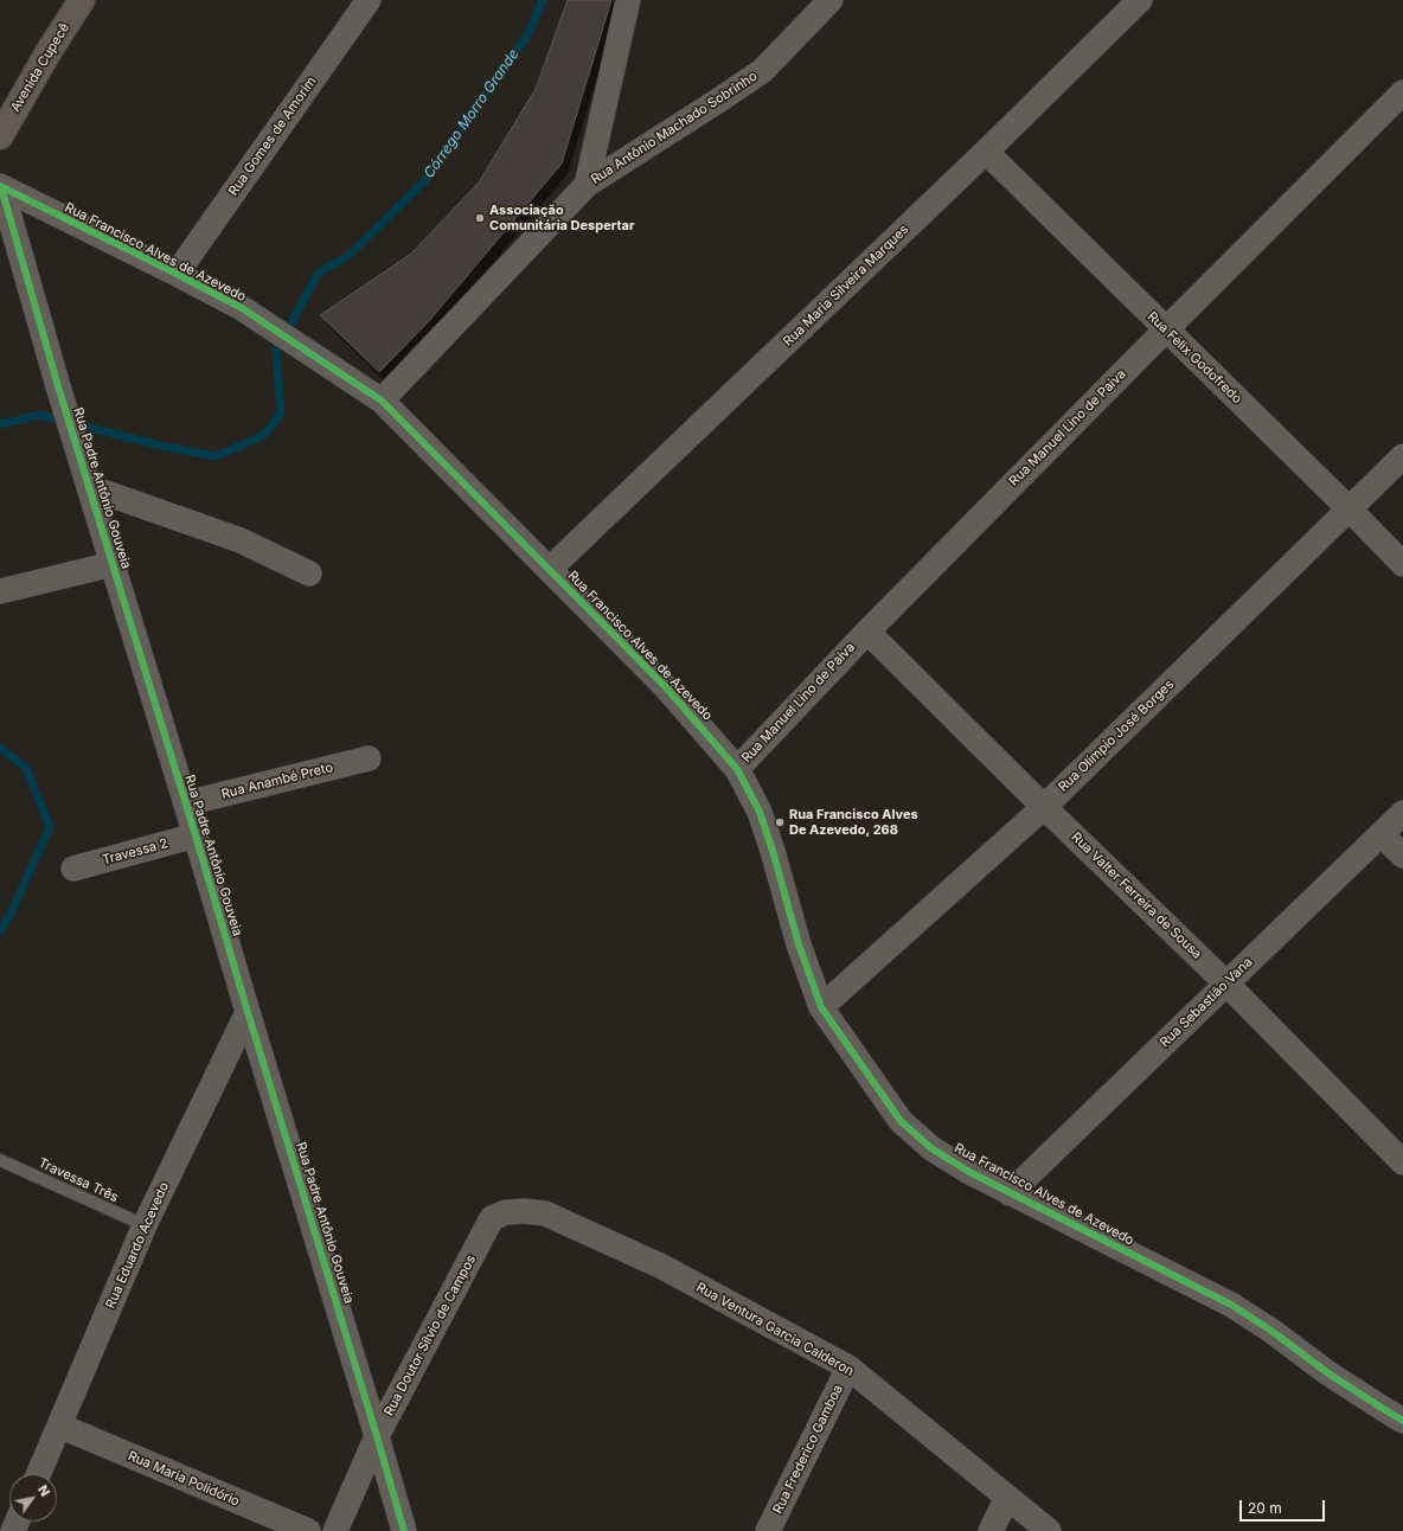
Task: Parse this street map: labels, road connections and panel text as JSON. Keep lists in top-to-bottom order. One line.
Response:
{"streets":{"main road":["Avenida Cupecê"],"street":["Rua Antônio Machado Sobrinho","Rua Gomes de Amorim","Rua Francisco Alves de Azevedo","Rua Maria Silveira Marques","Rua Félix Godofredo","Rua Manuel Lino de Paiva","Rua Padre Antônio Gouveia","Rua Olímpio José Borges","Rua Anambé Preto","Travessa 2","Rua Valter Ferreira de Sousa","Rua Sebastião Vana","Rua Eduardo Acevedo","Rua Ventura Garcia Calderon","Rua Doutor Sílvio de Campos","Rua Frederico Gamboa","Rua Maria Polidório"],"lane":["Travessa Três"]},"crossings":[["Rua Antônio Machado Sobrinho","Rua Francisco Alves de Azevedo"],["Rua Gomes de Amorim","Rua Francisco Alves de Azevedo"],["Rua Francisco Alves de Azevedo","Rua Maria Silveira Marques"],["Rua Francisco Alves de Azevedo","Rua Manuel Lino de Paiva"],["Rua Francisco Alves de Azevedo","Rua Padre Antônio Gouveia"],["Rua Francisco Alves de Azevedo","Rua Olímpio José Borges"],["Rua Francisco Alves de Azevedo","Rua Sebastião Vana"],["Rua Maria Silveira Marques","Rua Félix Godofredo"],["Rua Félix Godofredo","Rua Manuel Lino de Paiva"],["Rua Félix Godofredo","Rua Olímpio José Borges"],["Rua Manuel Lino de Paiva","Rua Valter Ferreira de Sousa"],["Rua Padre Antônio Gouveia","Rua Anambé Preto"],["Rua Padre Antônio Gouveia","Travessa 2"],["Rua Padre Antônio Gouveia","Rua Eduardo Acevedo"],["Rua Padre Antônio Gouveia","Rua Doutor Sílvio de Campos"],["Rua Olímpio José Borges","Rua Valter Ferreira de Sousa"],["Rua Valter Ferreira de Sousa","Rua Sebastião Vana"],["Travessa Três","Rua Eduardo Acevedo"],["Rua Eduardo Acevedo","Rua Maria Polidório"],["Rua Ventura Garcia Calderon","Rua Doutor Sílvio de Campos"],["Rua Ventura Garcia Calderon","Rua Frederico Gamboa"]],"water":["Córrego Morro Grande"],"places":["Associação Comunitária Despertar","Rua Francisco Alves De Azevedo, 268"],"scale_bar":"20 m","north":"top right"}
